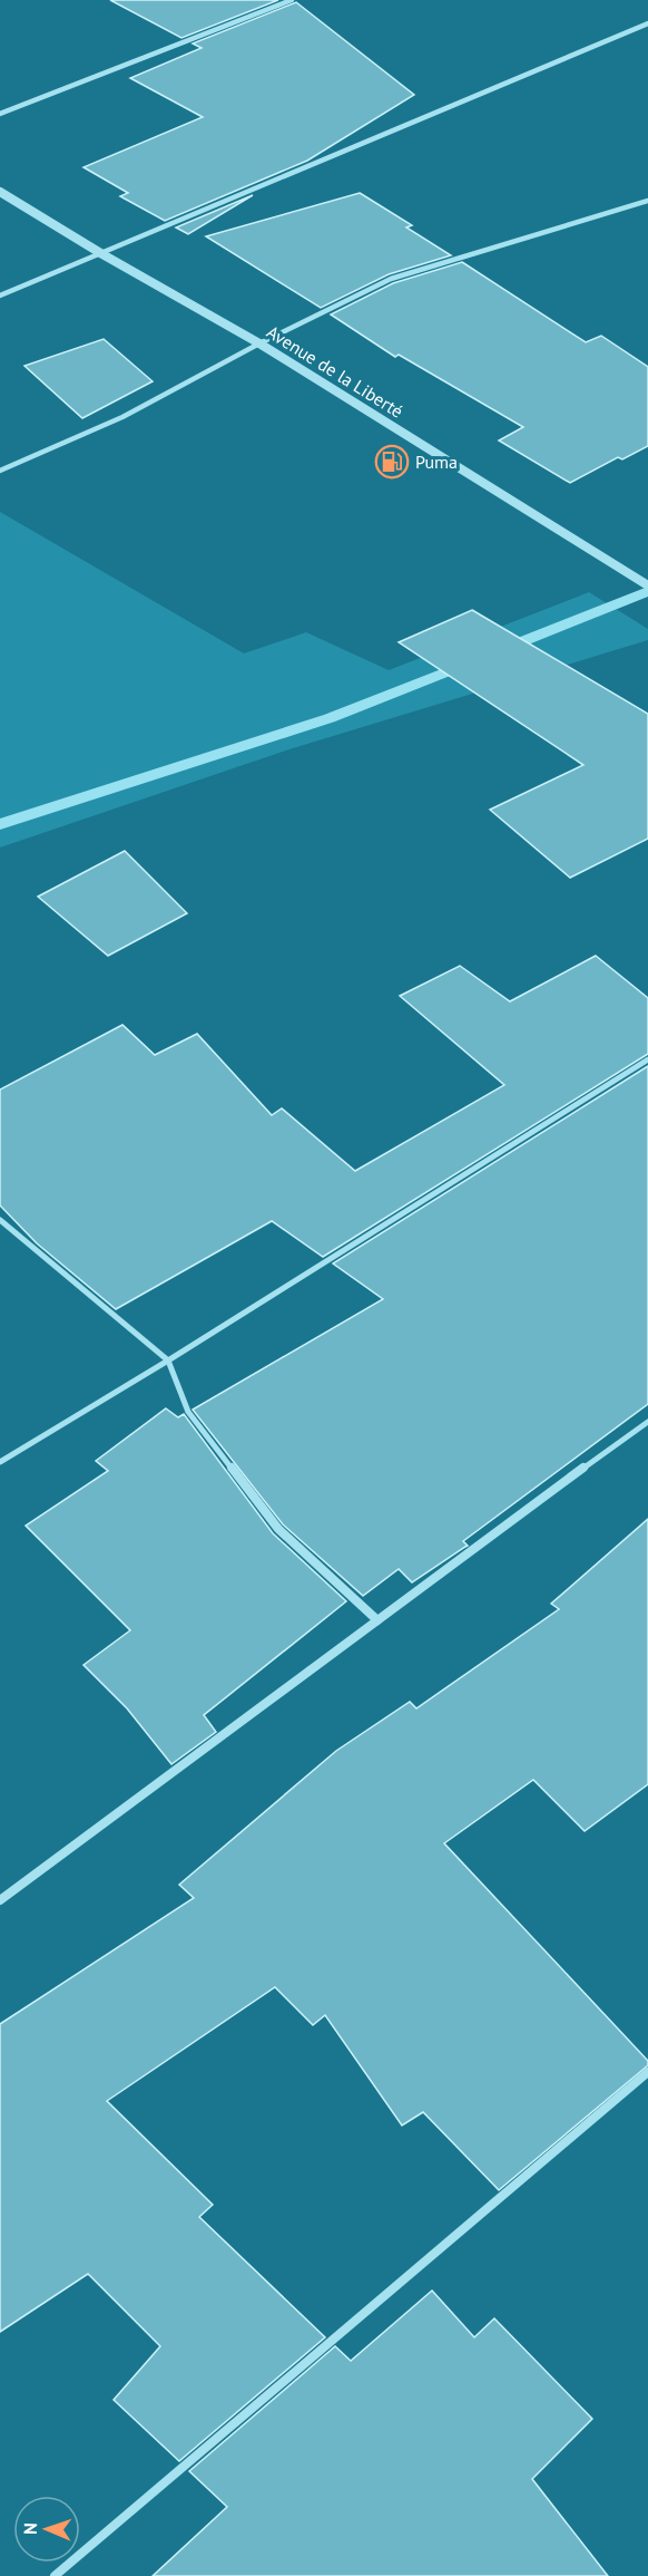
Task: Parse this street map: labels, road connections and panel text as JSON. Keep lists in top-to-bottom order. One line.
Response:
{"streets":{"street":["Avenue de la Liberté"]},"places":{"fuel station":["Puma"]},"north":"left"}
